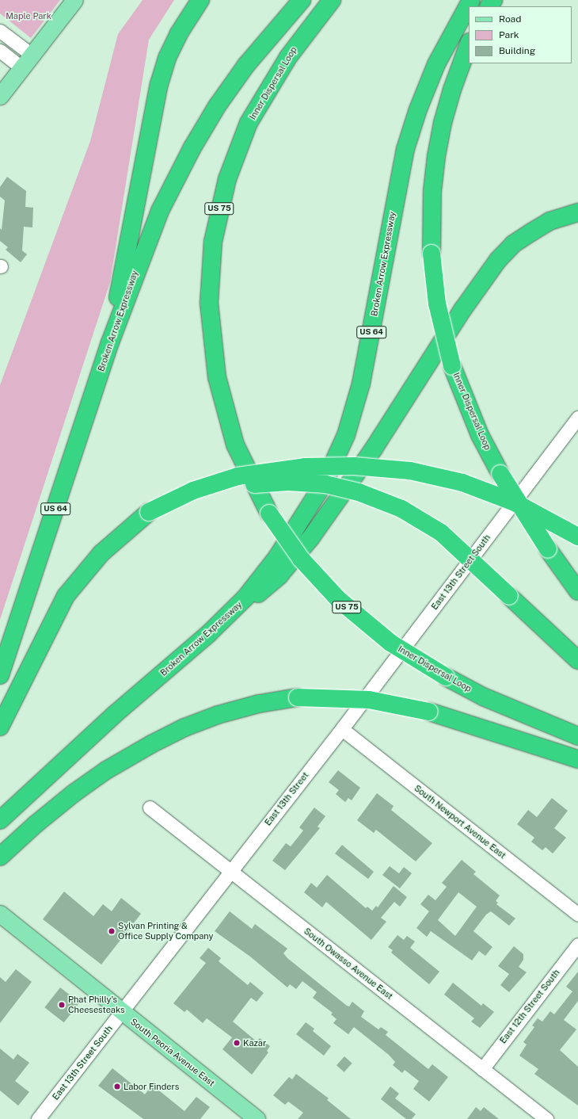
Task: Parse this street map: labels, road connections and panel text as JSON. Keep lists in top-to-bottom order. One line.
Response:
{"streets":{"highway":["Inner Dispersal Loop","US 75","Broken Arrow Expressway","US 64"],"main road":["South Peoria Avenue East"],"street":["East 13th Street South","East 13th Street","South Newport Avenue East","South Owasso Avenue East","East 12th Street South"]},"crossings":[["East 13th Street South","East 13th Street"],["East 13th Street South","South Newport Avenue East"],["East 13th Street South","South Owasso Avenue East"],["East 13th Street South","South Peoria Avenue East"],["East 13th Street","South Newport Avenue East"],["East 13th Street","South Owasso Avenue East"],["South Owasso Avenue East","East 12th Street South"]],"parks":["Maple Park"],"places":["Sylvan Printing & Office Supply Company","Phat Philly's Cheesesteaks","Kazar","Labor Finders"],"legend":["Road","Park","Building"]}
